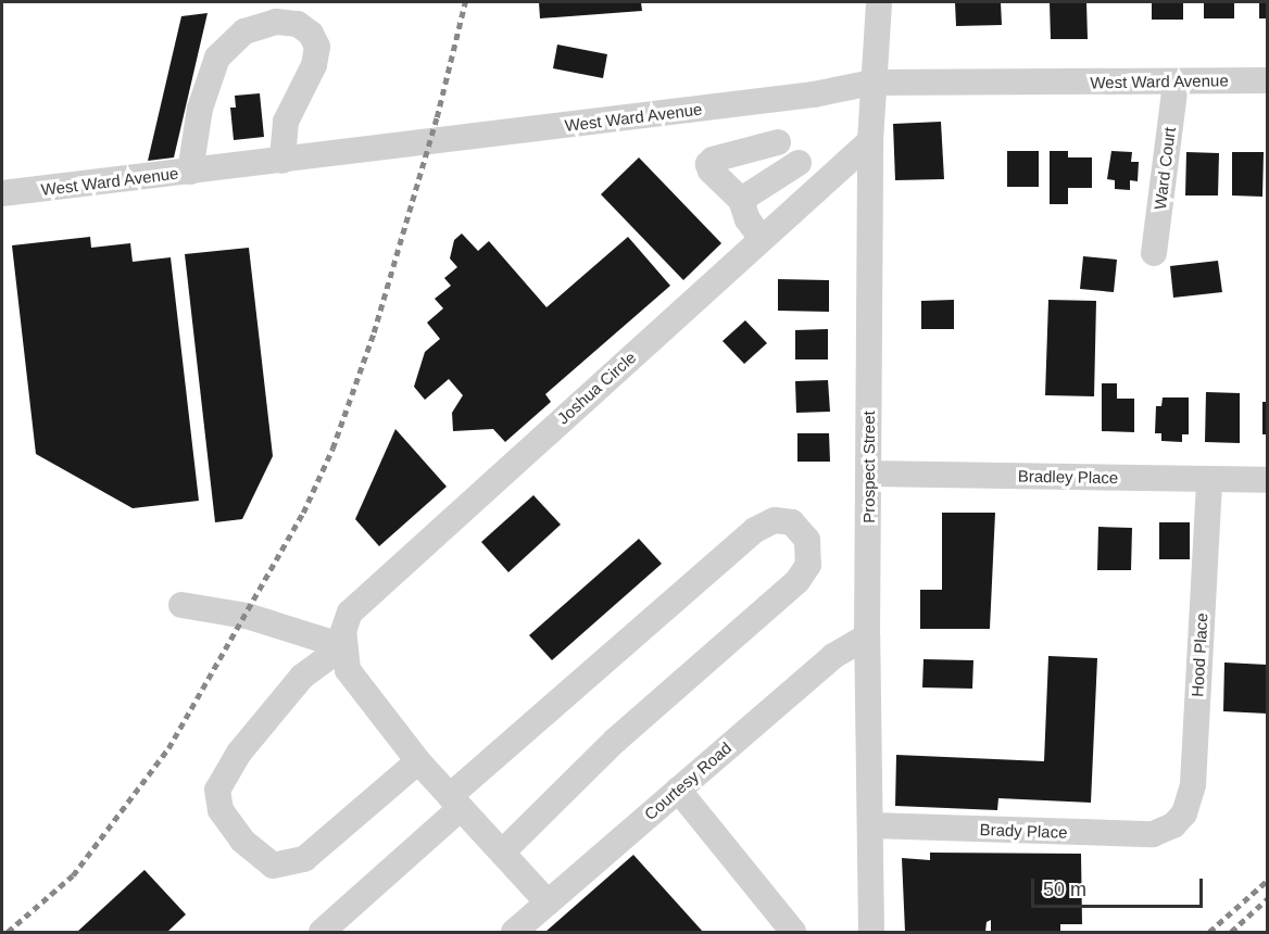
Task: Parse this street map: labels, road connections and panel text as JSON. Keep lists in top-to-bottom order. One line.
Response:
{"streets":{"street":["West Ward Avenue","Ward Court","Joshua Circle","Prospect Street","Bradley Place","Hood Place","Courtesy Road","Brady Place"]},"crossings":[["West Ward Avenue","Ward Court"],["West Ward Avenue","Prospect Street"],["Joshua Circle","Prospect Street"],["Joshua Circle","Courtesy Road"],["Prospect Street","Bradley Place"],["Prospect Street","Courtesy Road"],["Prospect Street","Brady Place"],["Bradley Place","Hood Place"],["Hood Place","Brady Place"]],"scale_bar":"50 m"}
